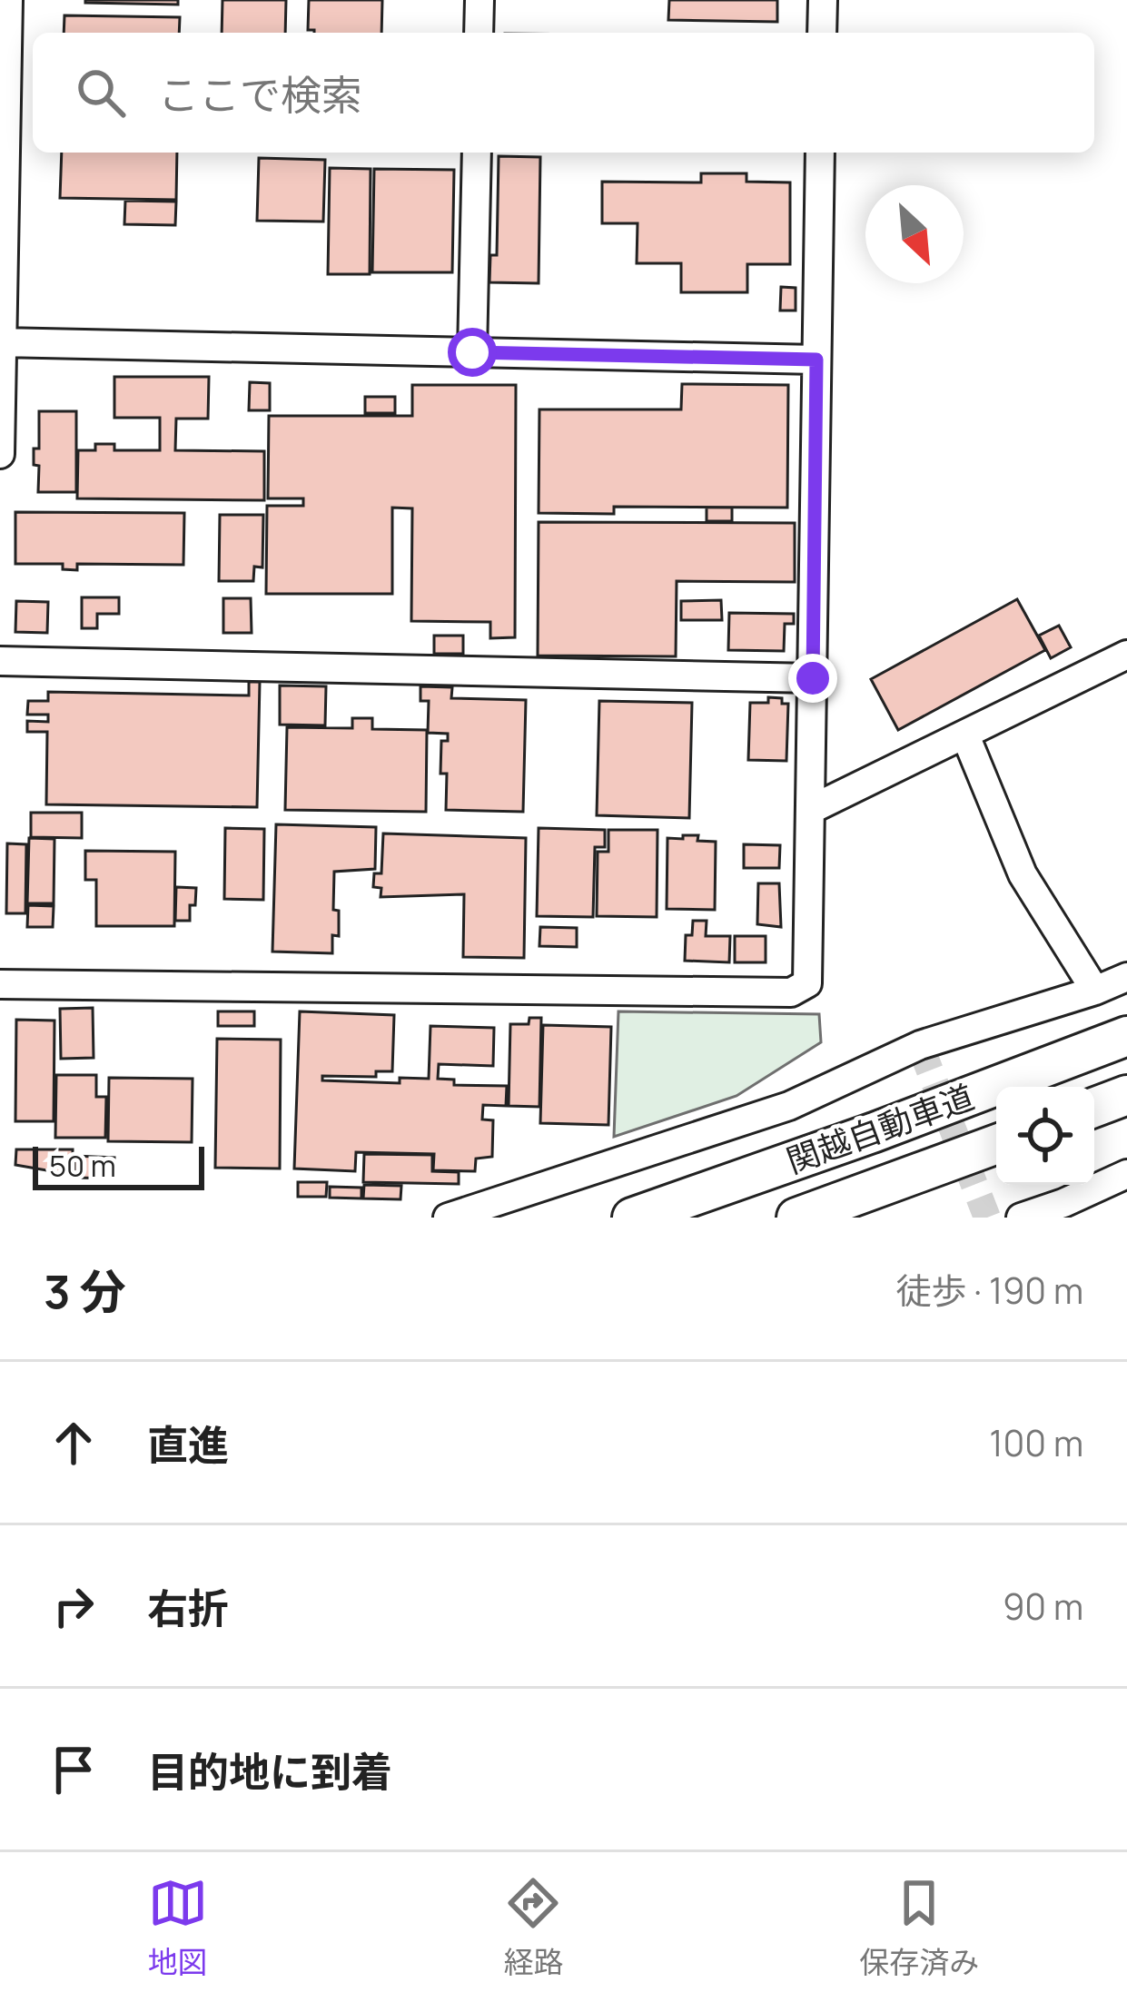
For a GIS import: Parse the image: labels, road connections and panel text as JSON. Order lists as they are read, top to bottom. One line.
{"streets":{"highway":["関越自動車道"]},"scale_bar":"50 m","north":"bottom right","page":{"search":"ここで検索","scale":"50 m","heading":["3 分","徒歩 · 190 m"],"list":[["直進","100 m"],["右折","90 m"],"目的地に到着"],"nav":["地図","経路","保存済み"]}}
